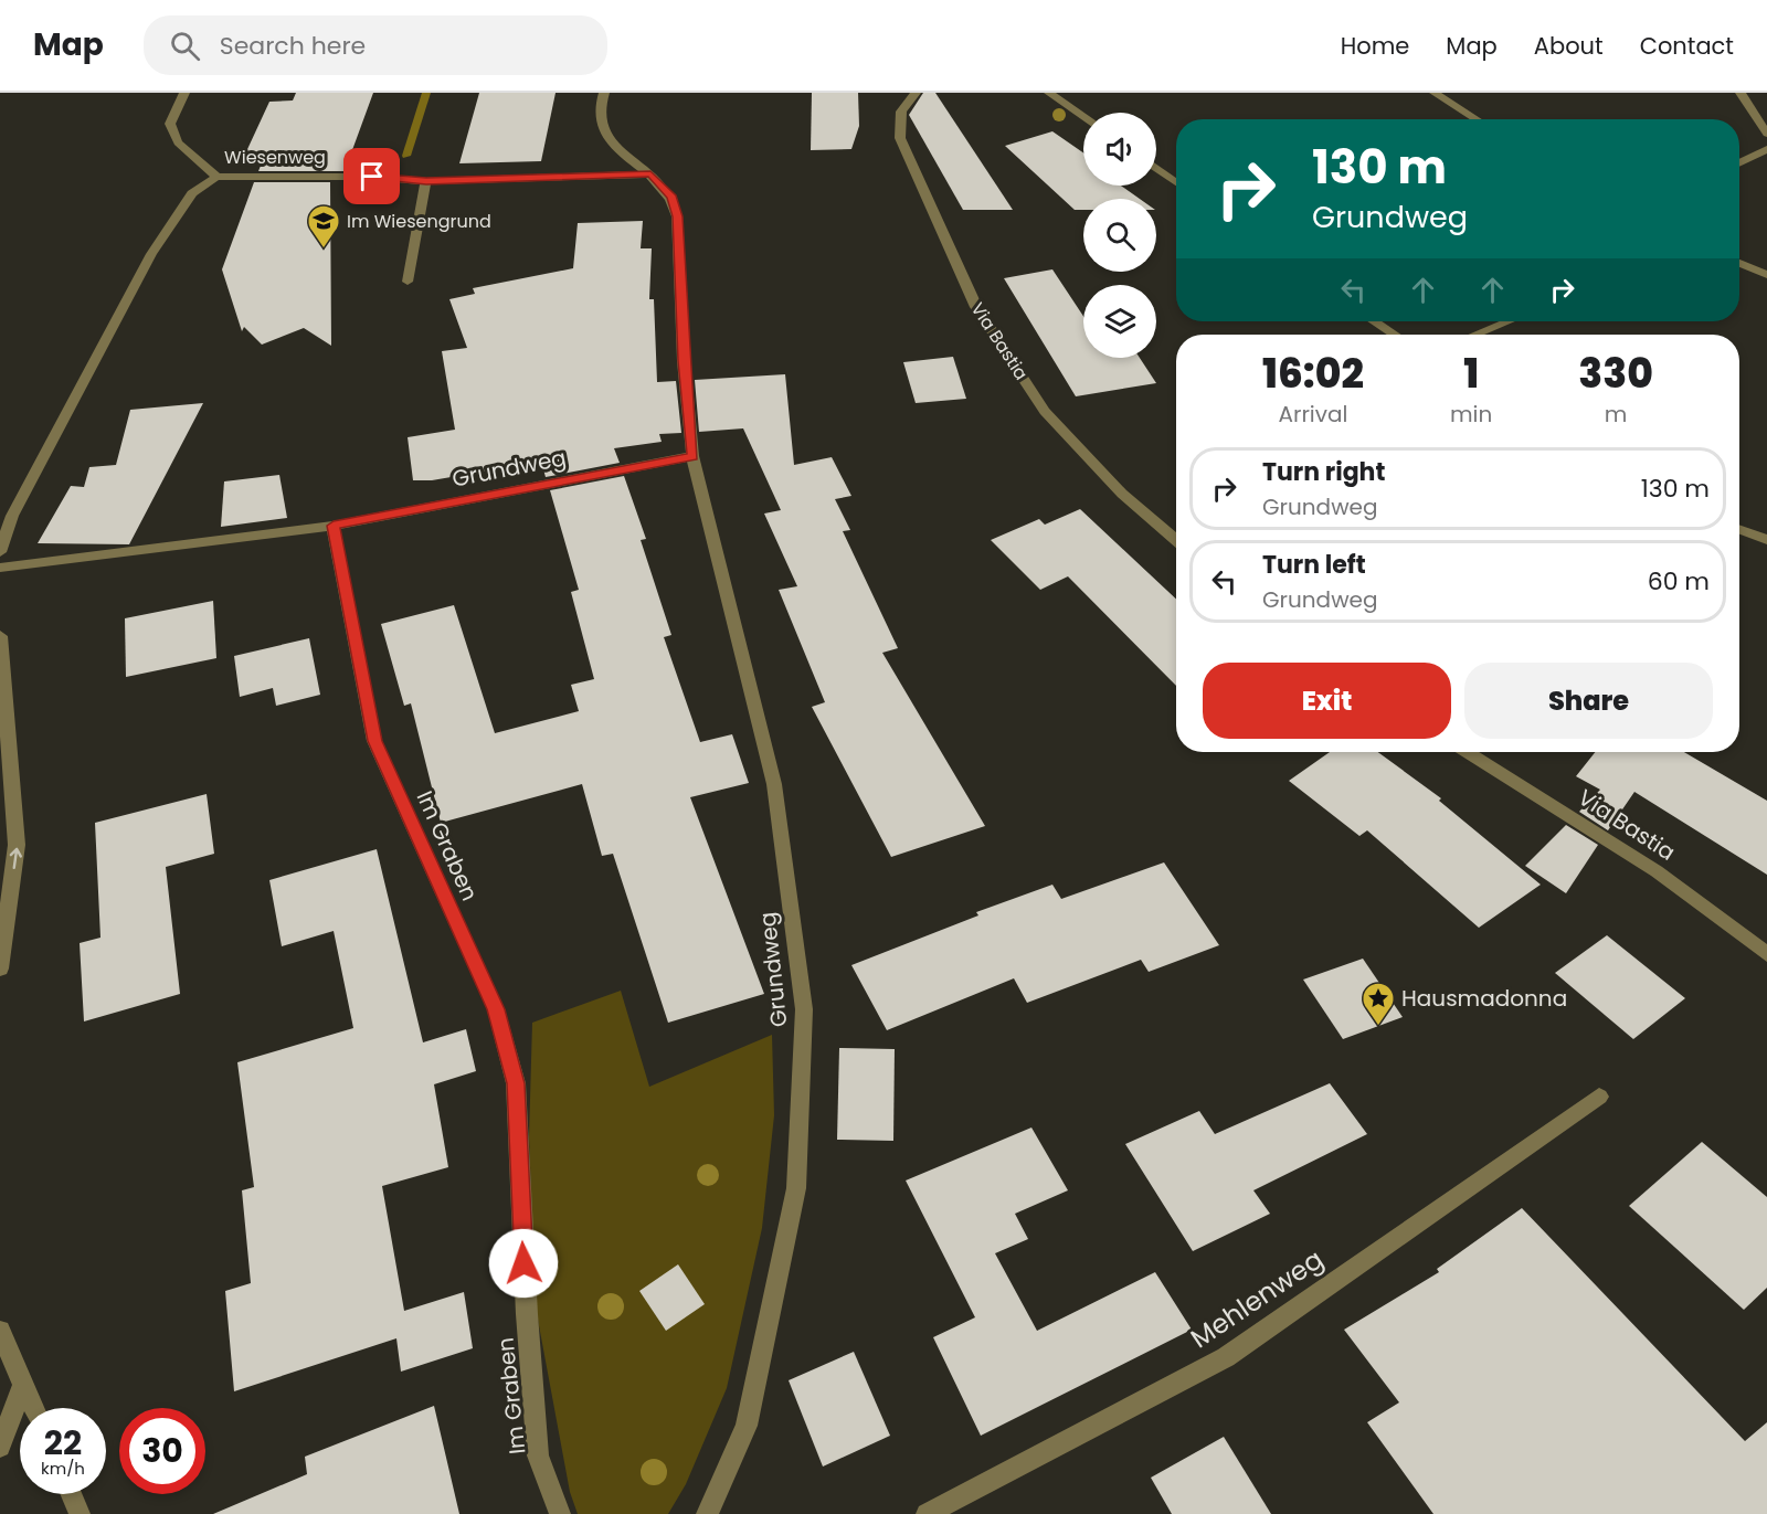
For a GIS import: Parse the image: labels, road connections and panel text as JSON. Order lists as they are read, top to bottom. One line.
{"streets":{"street":["Wiesenweg","Via Bastia","Grundweg","Im Graben","Mehlenweg"]},"crossings":[["Wiesenweg","Grundweg"],["Grundweg","Im Graben"]],"places":{"school or university":["Im Wiesengrund"],"place":["Hausmadonna"]},"page":{"header":"Map","search":"Search here","nav":["Home","Map","About","Contact"],"turn":["130 m","Grundweg"],"eta":["16:02","Arrival","1","min","330","m"],"list":[{"name":"Turn right","note":"Grundweg","value":"130 m"},{"name":"Turn left","note":"Grundweg","value":"60 m"}],"buttons":["Exit","Share"],"speed":"22 km/h","limit":"30"}}
